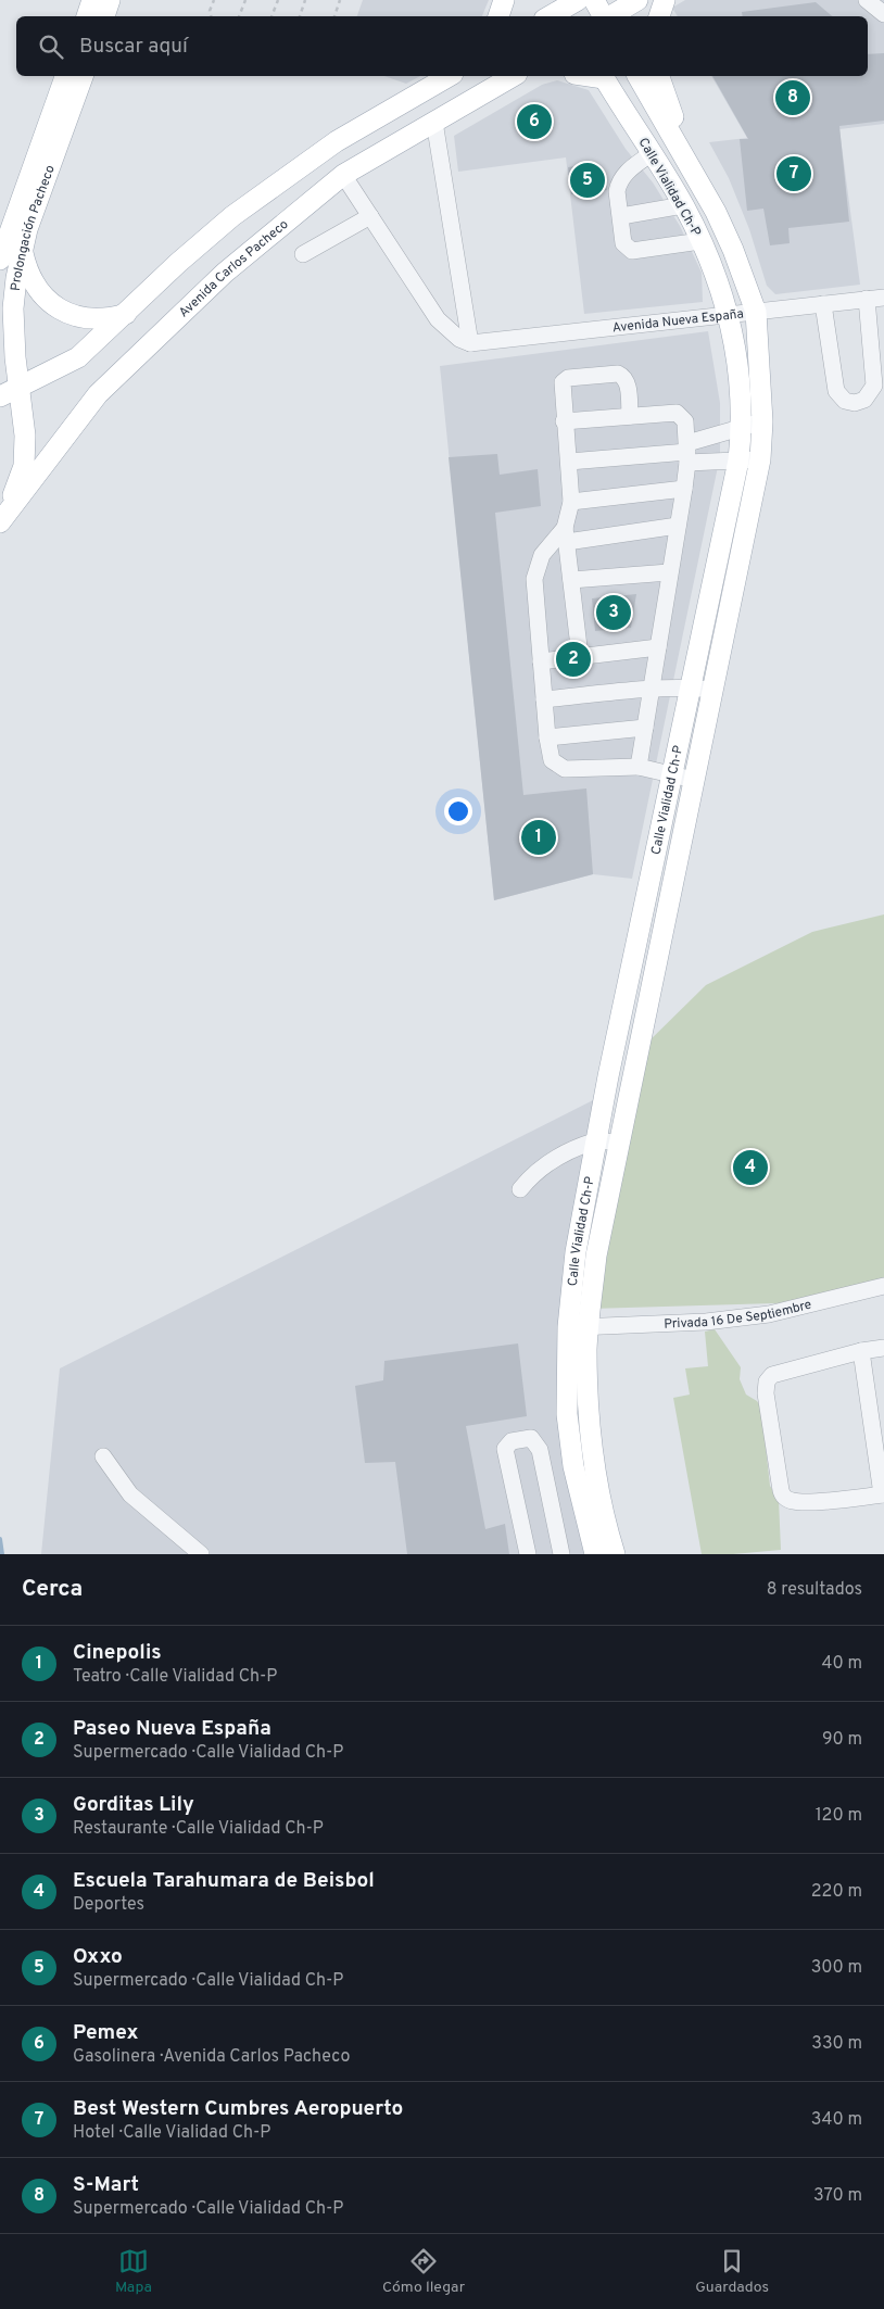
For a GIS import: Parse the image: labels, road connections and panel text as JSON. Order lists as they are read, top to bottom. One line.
{"streets":{"main road":["Calle Vialidad Ch-P","Prolongación Pacheco","Avenida Carlos Pacheco"],"street":["Avenida Nueva España","Privada 16 De Septiembre"]},"crossings":[["Calle Vialidad Ch-P","Avenida Nueva España"],["Calle Vialidad Ch-P","Privada 16 De Septiembre"],["Prolongación Pacheco","Avenida Carlos Pacheco"]],"page":{"search":"Buscar aquí","pins":["8","6","7","5","3","2","1","4"],"heading":["Cerca","8 resultados"],"list":[{"mark":"1","name":"Cinepolis","note":"Teatro · Calle Vialidad Ch-P","value":"40 m"},{"mark":"2","name":"Paseo Nueva España","note":"Supermercado · Calle Vialidad Ch-P","value":"90 m"},{"mark":"3","name":"Gorditas Lily","note":"Restaurante · Calle Vialidad Ch-P","value":"120 m"},{"mark":"4","name":"Escuela Tarahumara de Beisbol","note":"Deportes","value":"220 m"},{"mark":"5","name":"Oxxo","note":"Supermercado · Calle Vialidad Ch-P","value":"300 m"},{"mark":"6","name":"Pemex","note":"Gasolinera · Avenida Carlos Pacheco","value":"330 m"},{"mark":"7","name":"Best Western Cumbres Aeropuerto","note":"Hotel · Calle Vialidad Ch-P","value":"340 m"},{"mark":"8","name":"S-Mart","note":"Supermercado · Calle Vialidad Ch-P","value":"370 m"}],"nav":["Mapa","Cómo llegar","Guardados"]}}
